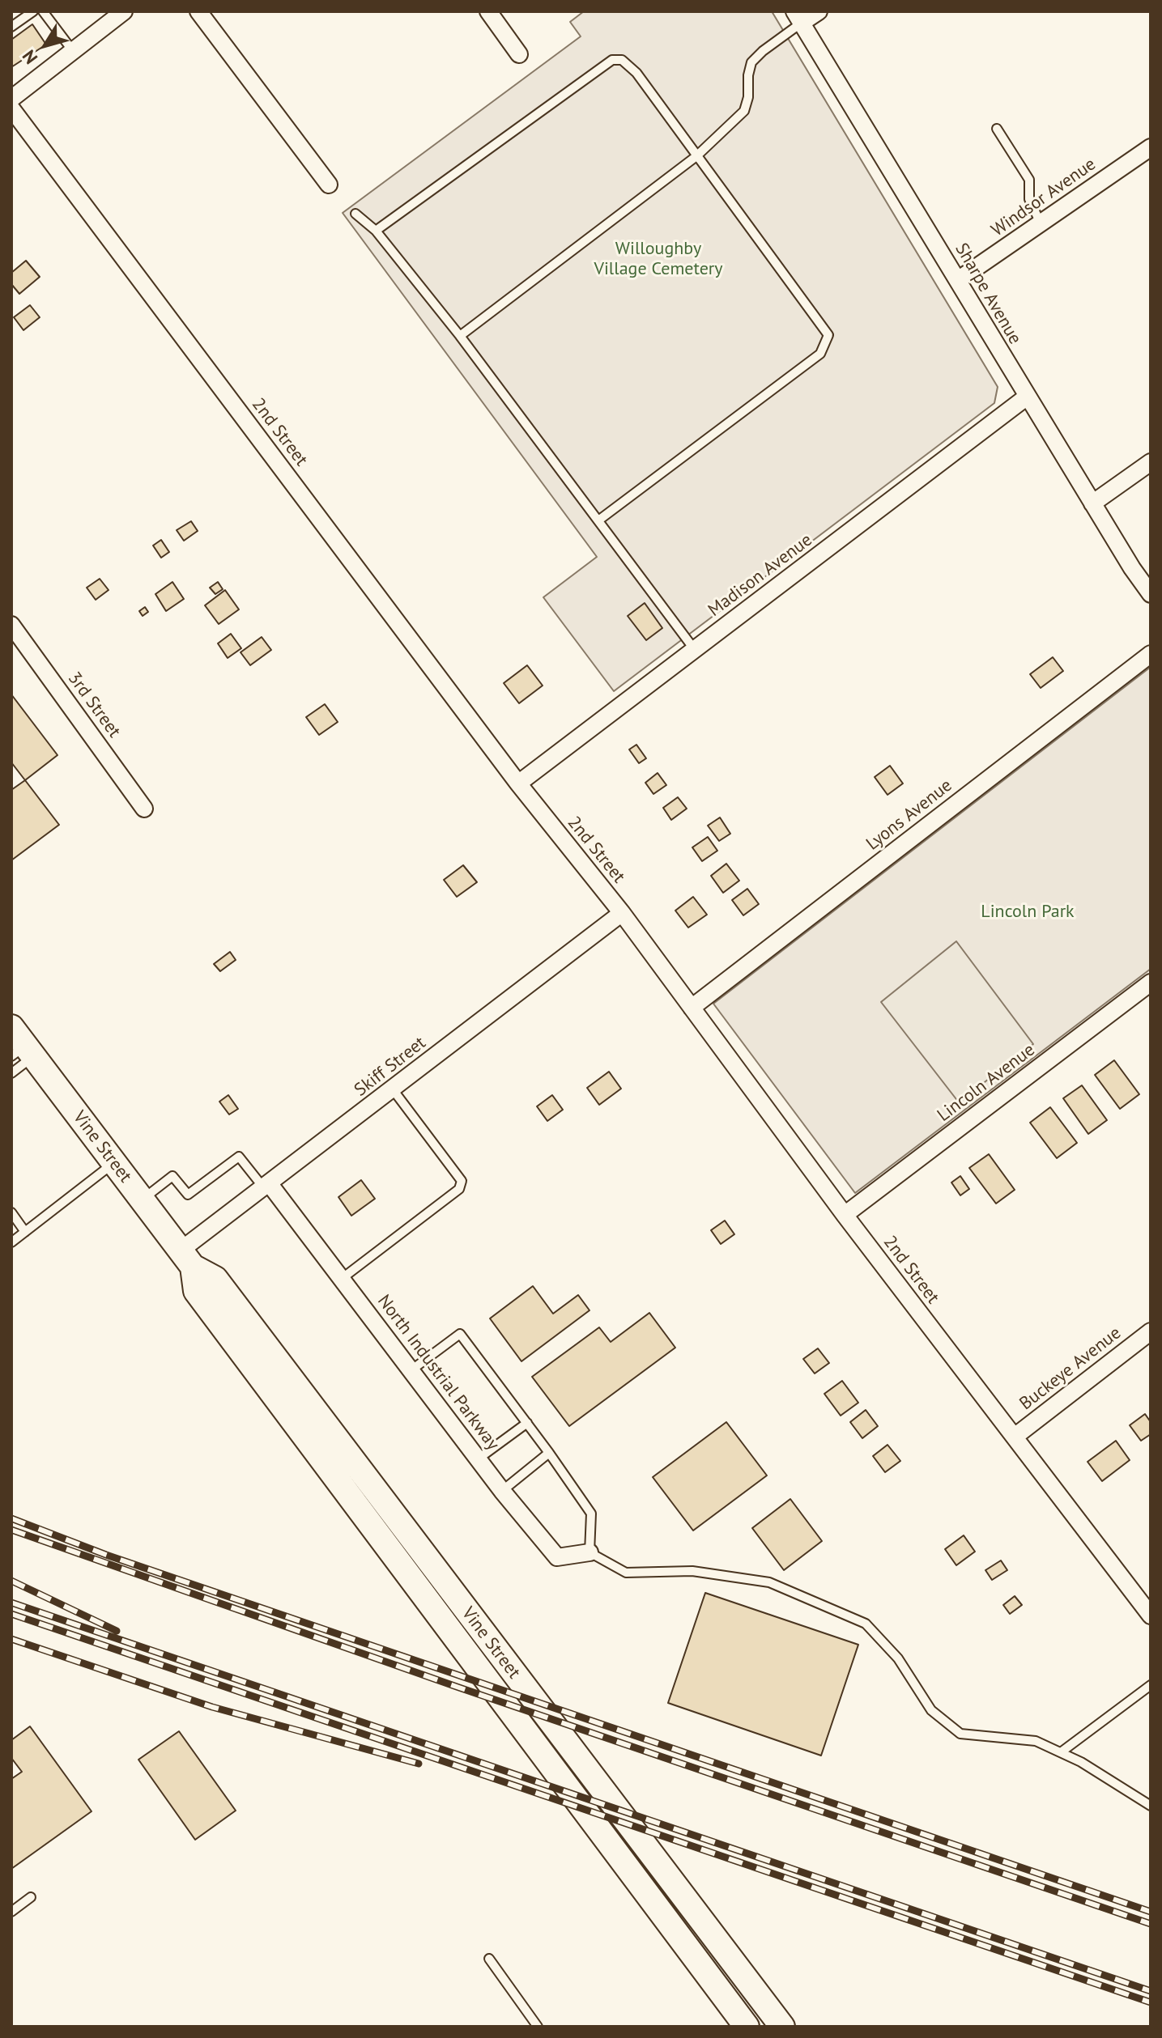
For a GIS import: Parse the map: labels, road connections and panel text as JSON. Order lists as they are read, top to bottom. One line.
{"streets":{"main road":["Vine Street"],"street":["Windsor Avenue","Sharpe Avenue","2nd Street","Madison Avenue","3rd Street","Lyons Avenue","Skiff Street","Lincoln Avenue","Buckeye Avenue","North Industrial Parkway"]},"crossings":[["Windsor Avenue","Sharpe Avenue"],["Sharpe Avenue","Madison Avenue"],["2nd Street","Madison Avenue"],["2nd Street","Lyons Avenue"],["2nd Street","Skiff Street"],["2nd Street","Lincoln Avenue"],["2nd Street","Buckeye Avenue"],["Skiff Street","Vine Street"],["Skiff Street","North Industrial Parkway"]],"parks":["Willoughby Village Cemetery","Lincoln Park"],"north":"bottom left"}
